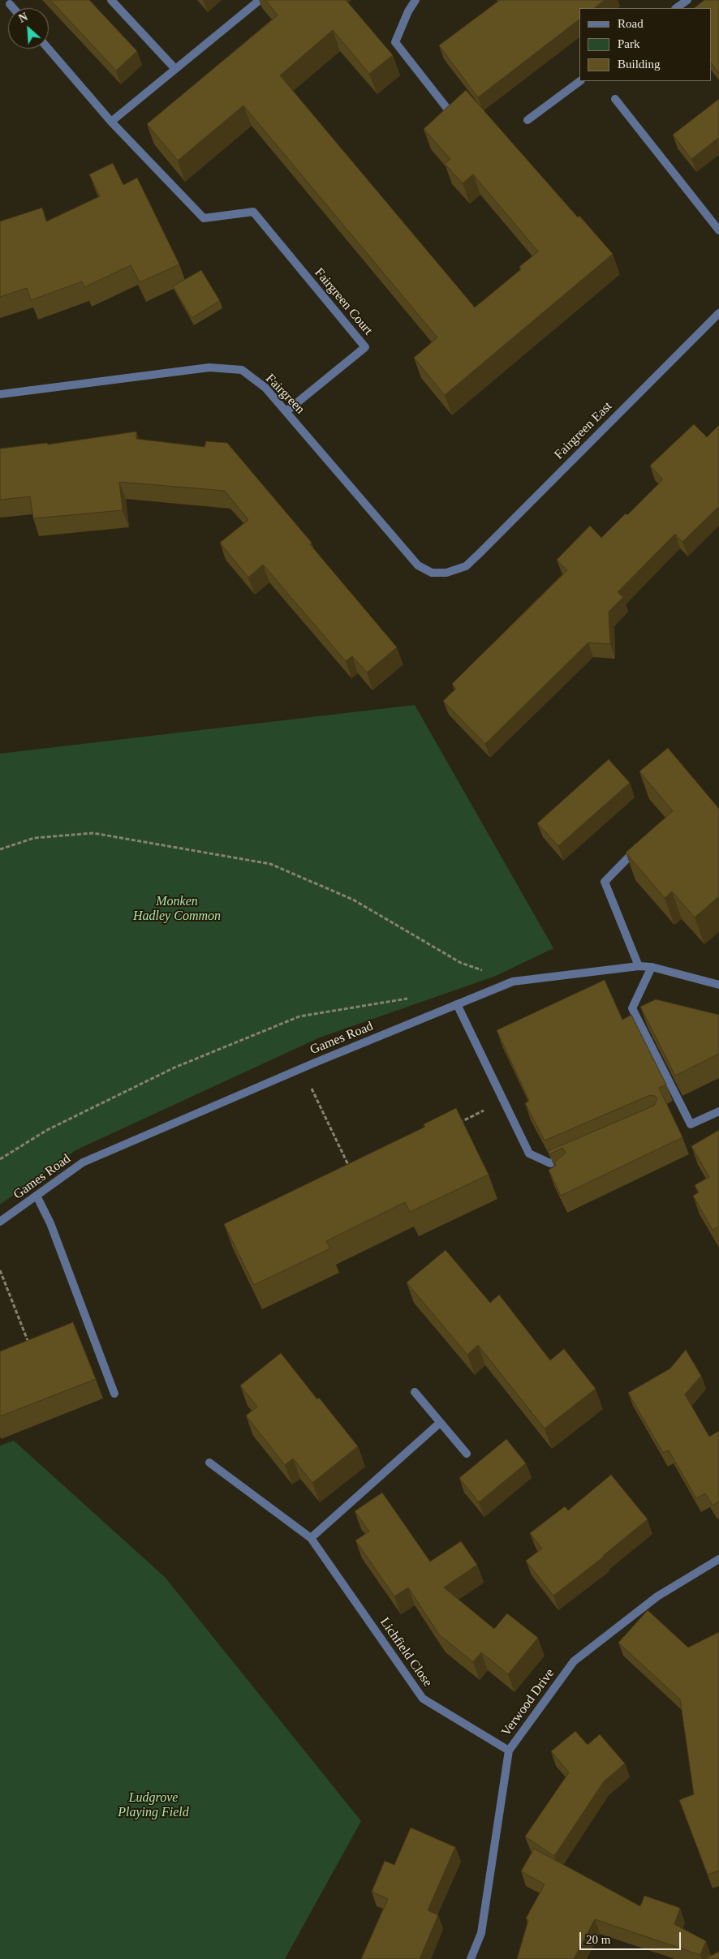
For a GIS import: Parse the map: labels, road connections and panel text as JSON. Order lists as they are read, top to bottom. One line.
{"streets":{"street":["Fairgreen Court","Fairgreen","Fairgreen East","Games Road","Lichfield Close","Verwood Drive"]},"crossings":[["Fairgreen Court","Fairgreen"],["Fairgreen","Fairgreen East"],["Lichfield Close","Verwood Drive"]],"parks":["Monken Hadley Common","Ludgrove Playing Field"],"legend":["Road","Park","Building"],"scale_bar":"20 m","north":"top left"}
